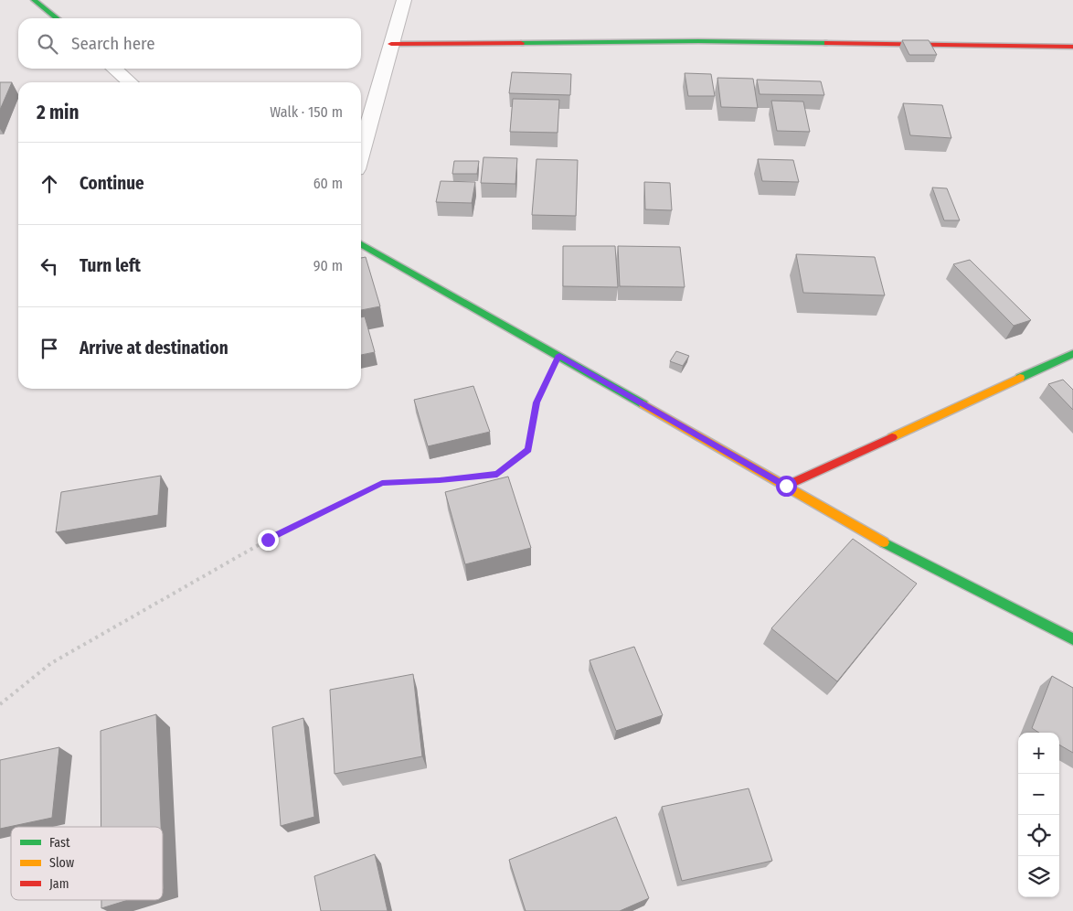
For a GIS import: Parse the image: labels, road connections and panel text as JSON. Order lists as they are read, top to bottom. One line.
{"legend":["Fast","Slow","Jam"],"page":{"search":"Search here","heading":["2 min","Walk · 150 m"],"list":[["Continue","60 m"],["Turn left","90 m"],"Arrive at destination"],"map_buttons":["+","−"]}}
